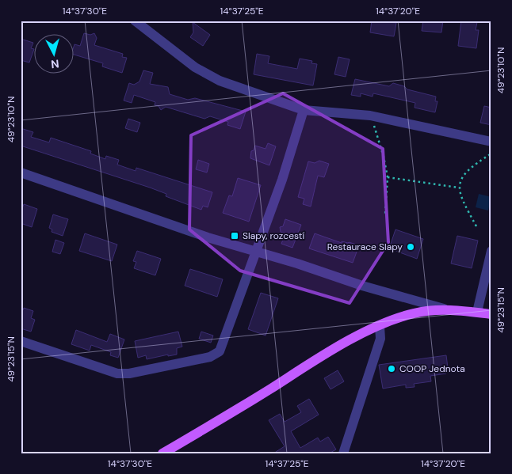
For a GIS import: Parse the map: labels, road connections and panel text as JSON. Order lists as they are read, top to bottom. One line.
{"places":{"transit":["Slapy, rozcestí"],"other":["Restaurace Slapy","COOP Jednota"]},"north":"bottom","coordinates":["14°37'30\"E","14°37'25\"E","14°37'20\"E","49°23'10\"N","49°23'15\"N"]}
